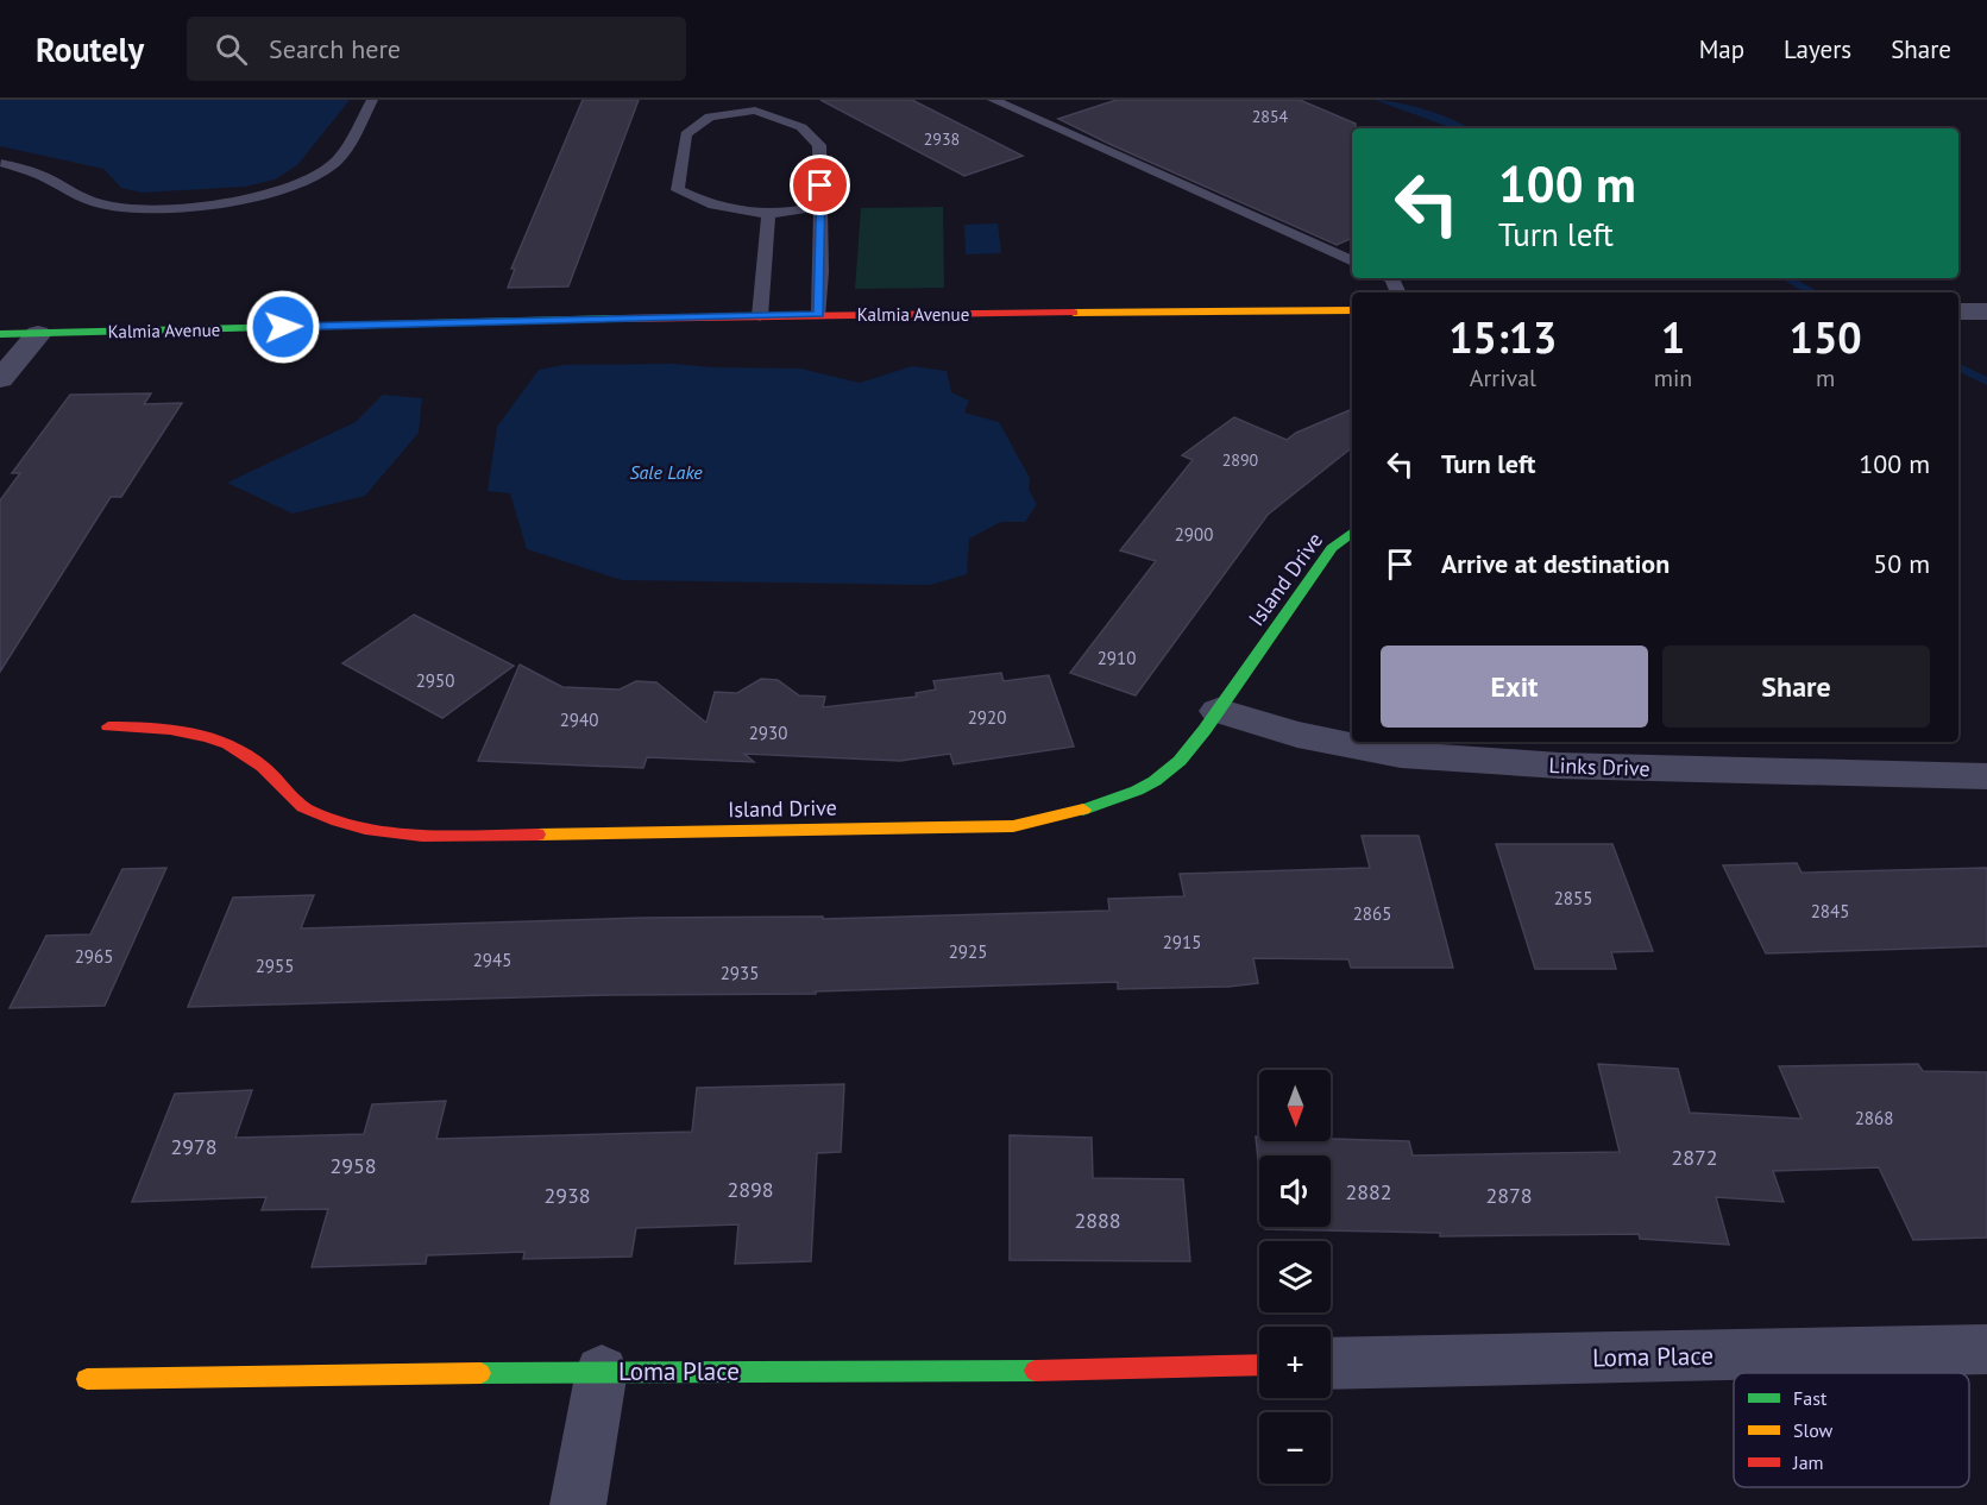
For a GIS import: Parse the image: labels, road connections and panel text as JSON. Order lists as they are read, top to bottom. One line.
{"streets":{"street":["Kalmia Avenue","Island Drive","Links Drive","Loma Place"]},"crossings":[["Island Drive","Links Drive"]],"water":["Sale Lake"],"house_numbers":["2854","2938","2890","2900","2910","2950","2920","2940","2930","2855","2845","2865","2915","2925","2965","2945","2955","2935","2868","2978","2872","2958","2898","2882","2938","2878","2888"],"legend":["Fast","Slow","Jam"],"north":"bottom","page":{"header":"Routely","search":"Search here","nav":["Map","Layers","Share"],"turn":["100 m","Turn left"],"eta":["15:13","Arrival","1","min","150","m"],"list":[{"name":"Turn left","value":"100 m"},{"name":"Arrive at destination","value":"50 m"}],"buttons":["Exit","Share"],"map_buttons":["+","−"]}}
